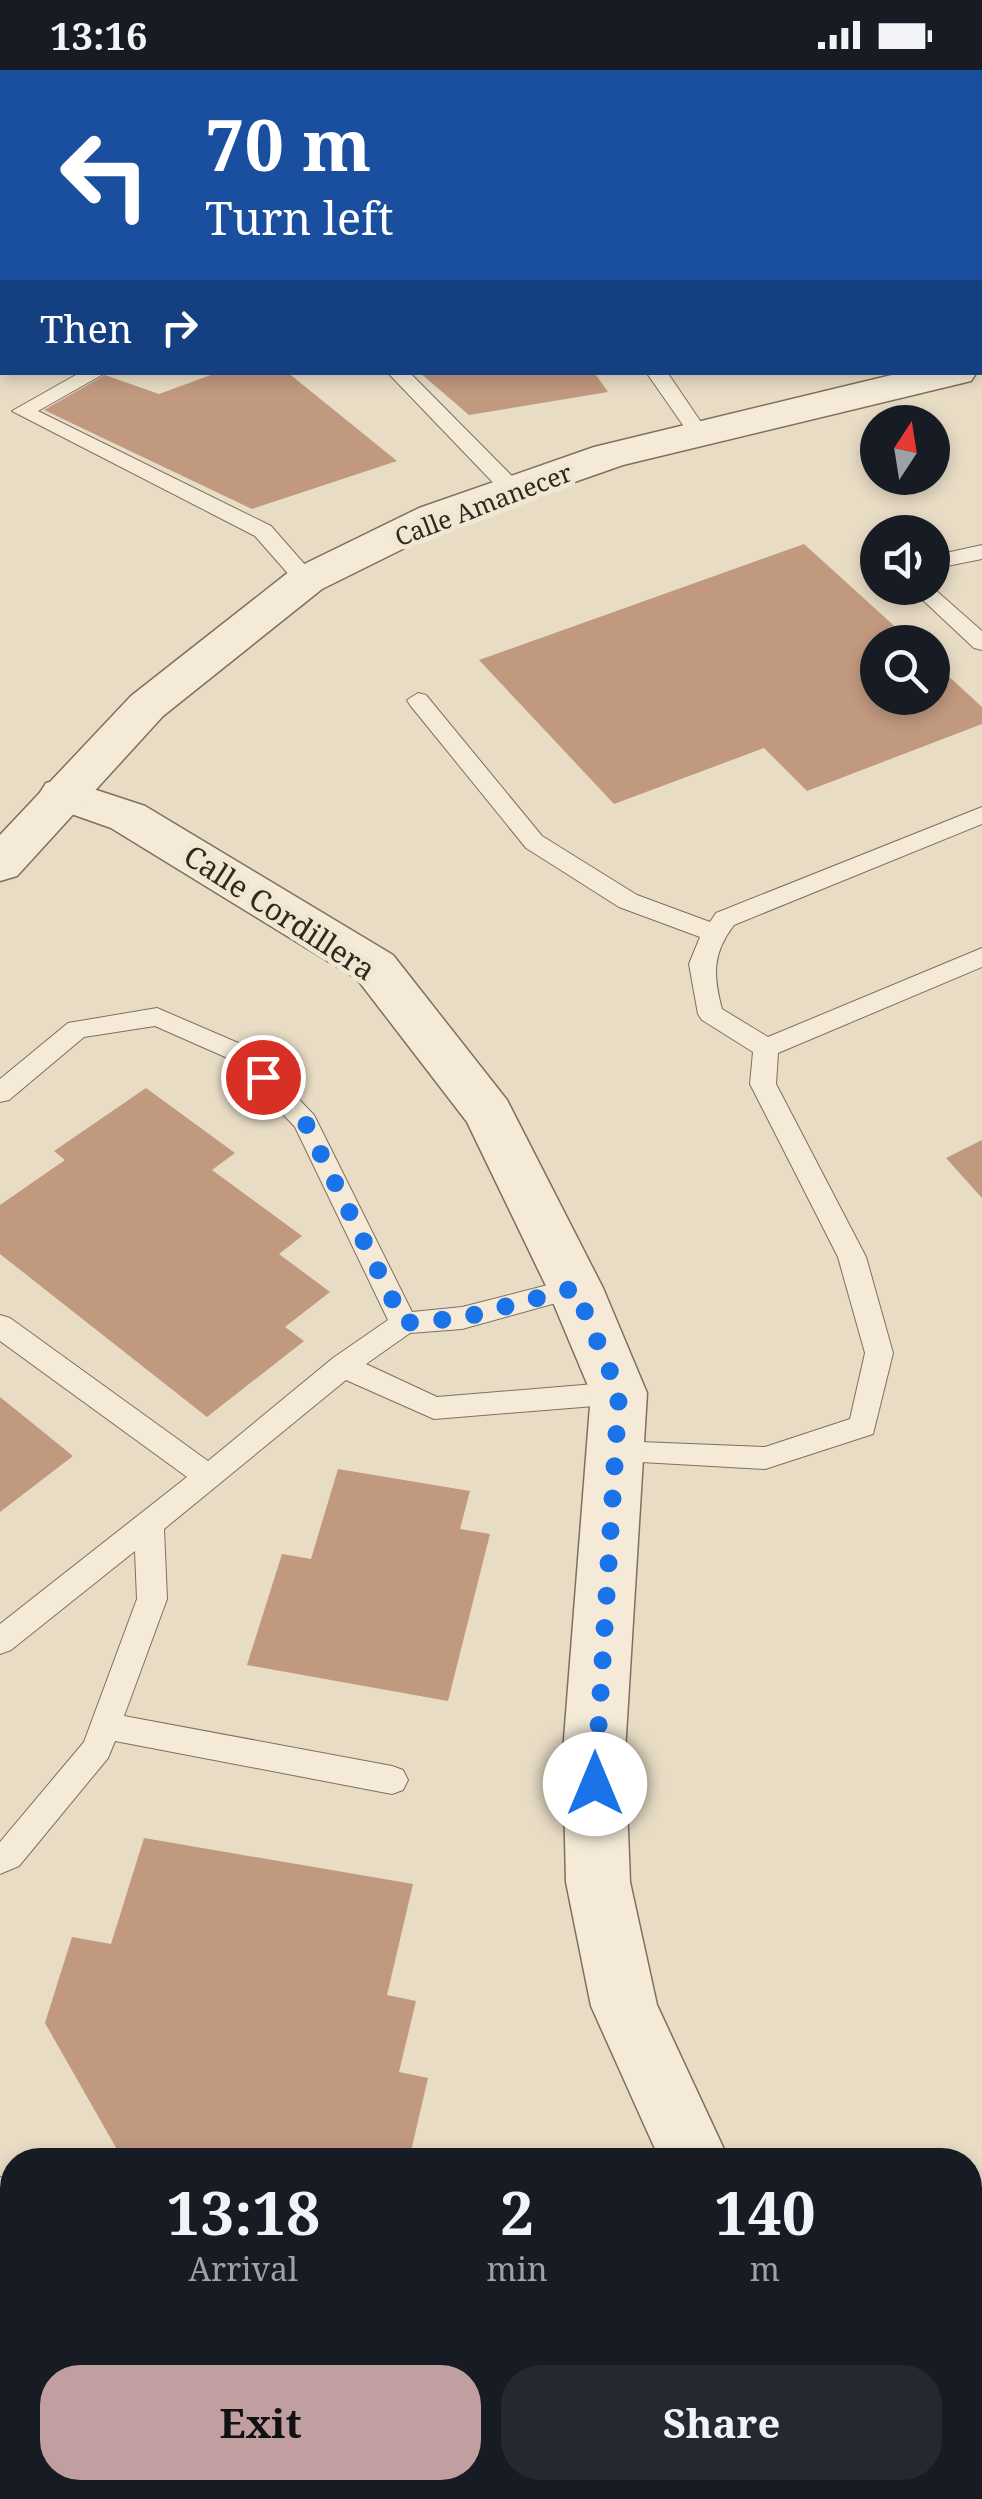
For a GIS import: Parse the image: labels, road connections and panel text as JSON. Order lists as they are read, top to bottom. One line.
{"streets":{"street":["Calle Amanecer","Calle Cordillera"]},"crossings":[["Calle Amanecer","Calle Cordillera"]],"north":"top","page":{"status":"13:16","turn":["70 m","Turn left"],"then":"Then","eta":["13:18","Arrival","2","min","140","m"],"buttons":["Exit","Share"]}}
